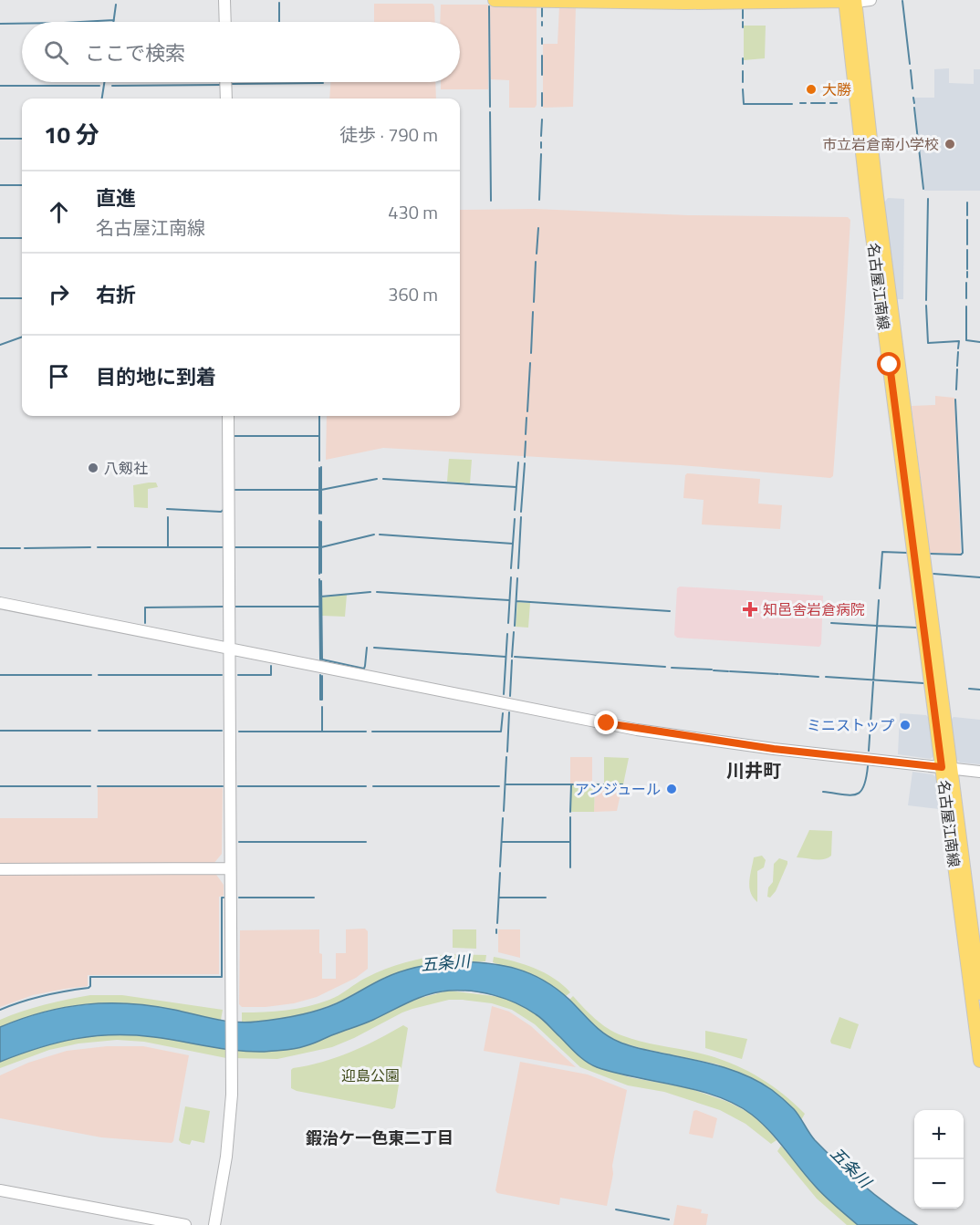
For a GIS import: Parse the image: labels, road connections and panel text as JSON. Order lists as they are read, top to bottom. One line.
{"streets":{"main road":["名古屋江南線"]},"districts":["川井町","鍜治ケ一色東二丁目"],"water":["五条川"],"parks":["迎島公園"],"places":{"other":["大勝","市立岩倉南小学校","八剱社","ミニストップ","アンジュール"],"health":["知邑舎岩倉病院"]},"page":{"search":"ここで検索","heading":["10 分","徒歩 · 790 m"],"list":[["直進","名古屋江南線","430 m"],["右折","360 m"],"目的地に到着"],"map_buttons":["+","−"]}}
